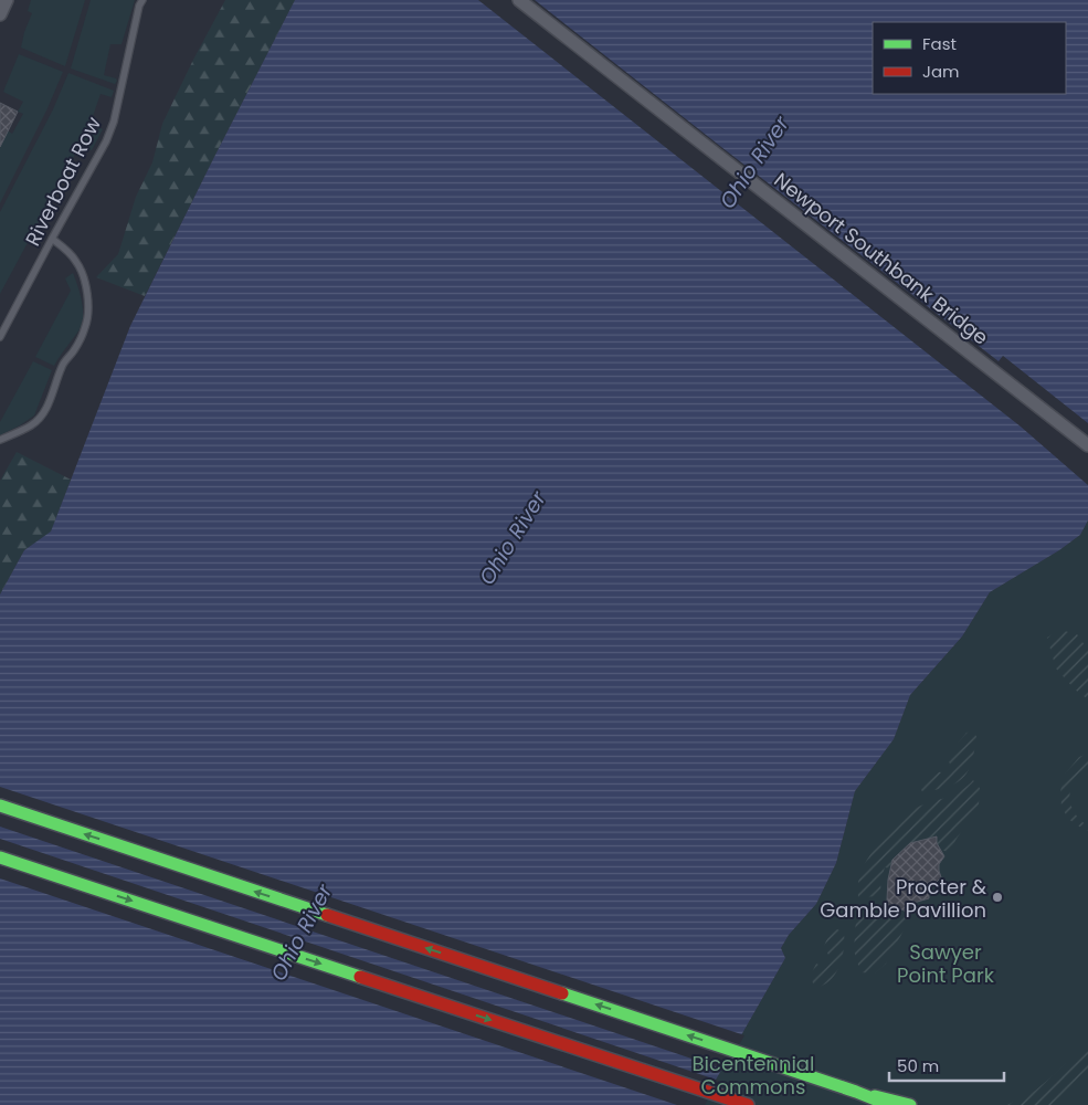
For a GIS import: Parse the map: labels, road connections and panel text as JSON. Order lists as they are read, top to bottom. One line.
{"streets":{"street":["Newport Southbank Bridge"],"lane":["Riverboat Row"]},"water":["Ohio River"],"parks":["Sawyer Point Park","Bicentennial Commons"],"places":["Procter & Gamble Pavillion"],"legend":["Fast","Jam"],"scale_bar":"50 m"}
